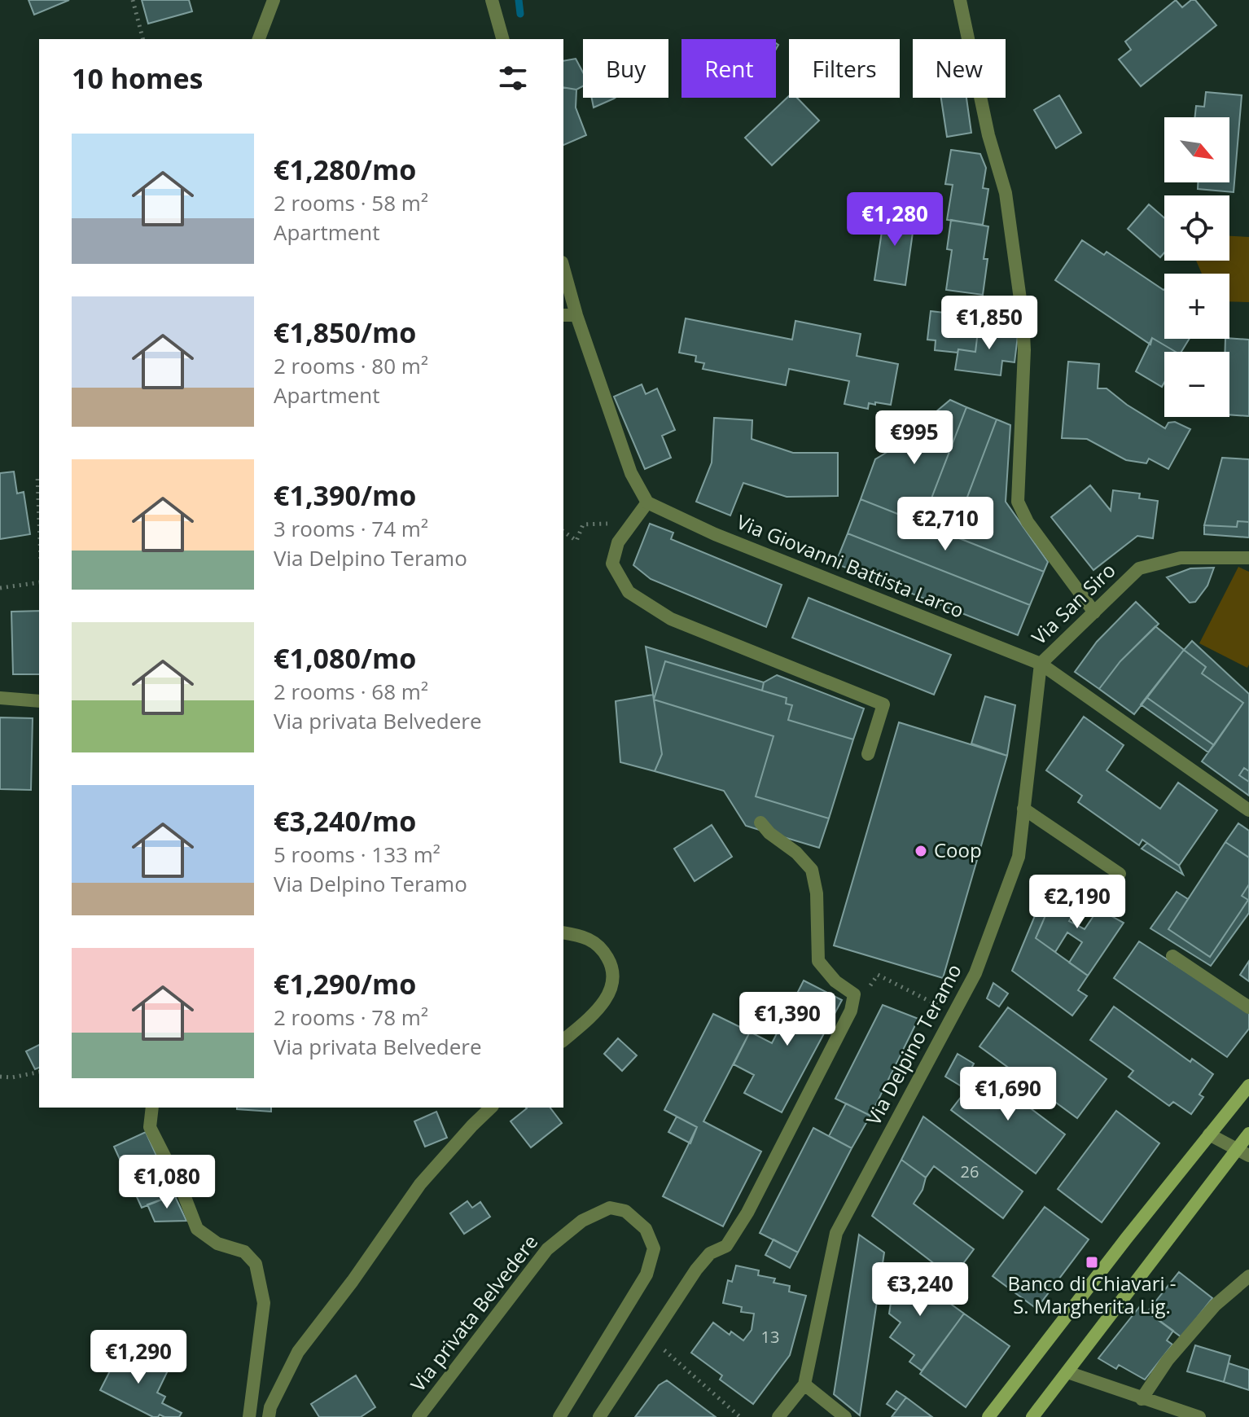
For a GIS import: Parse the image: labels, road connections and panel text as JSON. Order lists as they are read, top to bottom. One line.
{"streets":{"street":["Via Giovanni Battista Larco","Via San Siro","Via Delpino Teramo","Via privata Belvedere"]},"crossings":[["Via Giovanni Battista Larco","Via San Siro"],["Via Giovanni Battista Larco","Via Delpino Teramo"],["Via San Siro","Via Delpino Teramo"]],"places":{"other":["Coop"],"transit":["Banco di Chiavari - S. Margherita Lig."]},"house_numbers":["26","13"],"north":"bottom right","page":{"chip":["Buy","Rent","Filters","New"],"heading":"10 homes","map_buttons":["+","−"],"list":[{"name":"€1,280/mo","note":"2 rooms · 58 m² · Apartment"},{"name":"€1,850/mo","note":"2 rooms · 80 m² · Apartment"},{"name":"€1,390/mo","note":"3 rooms · 74 m² · Via Delpino Teramo"},{"name":"€1,080/mo","note":"2 rooms · 68 m² · Via privata Belvedere"},{"name":"€3,240/mo","note":"5 rooms · 133 m² · Via Delpino Teramo"},{"name":"€1,290/mo","note":"2 rooms · 78 m² · Via privata Belvedere"}],"price":["€1,280","€1,850","€995","€2,710","€2,190","€1,390","€1,690","€1,080","€3,240","€1,290"]}}
